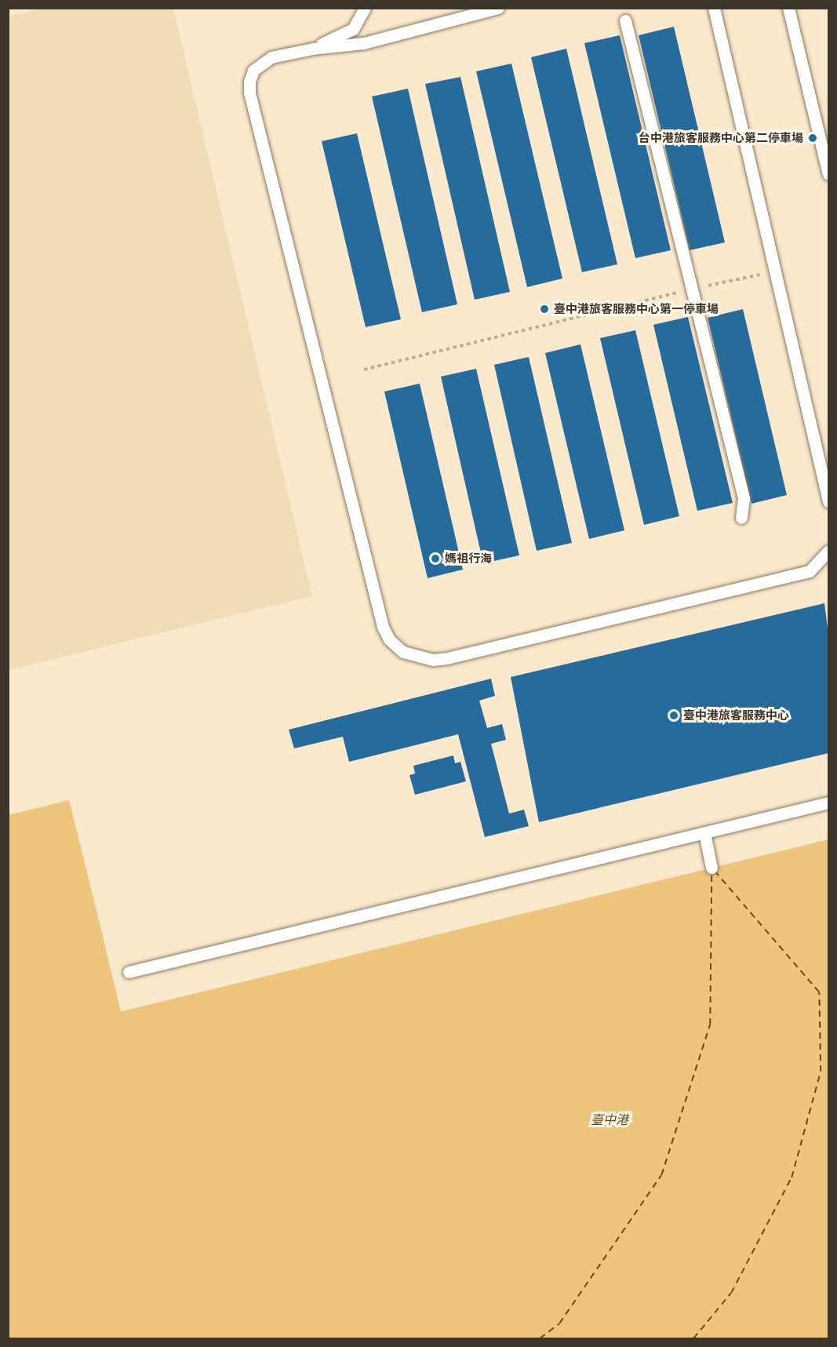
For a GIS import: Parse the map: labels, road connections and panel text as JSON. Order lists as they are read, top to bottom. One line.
{"water":["臺中港"],"places":["台中港旅客服務中心第二停車場","臺中港旅客服務中心第一停車場","媽祖行海","臺中港旅客服務中心"]}
